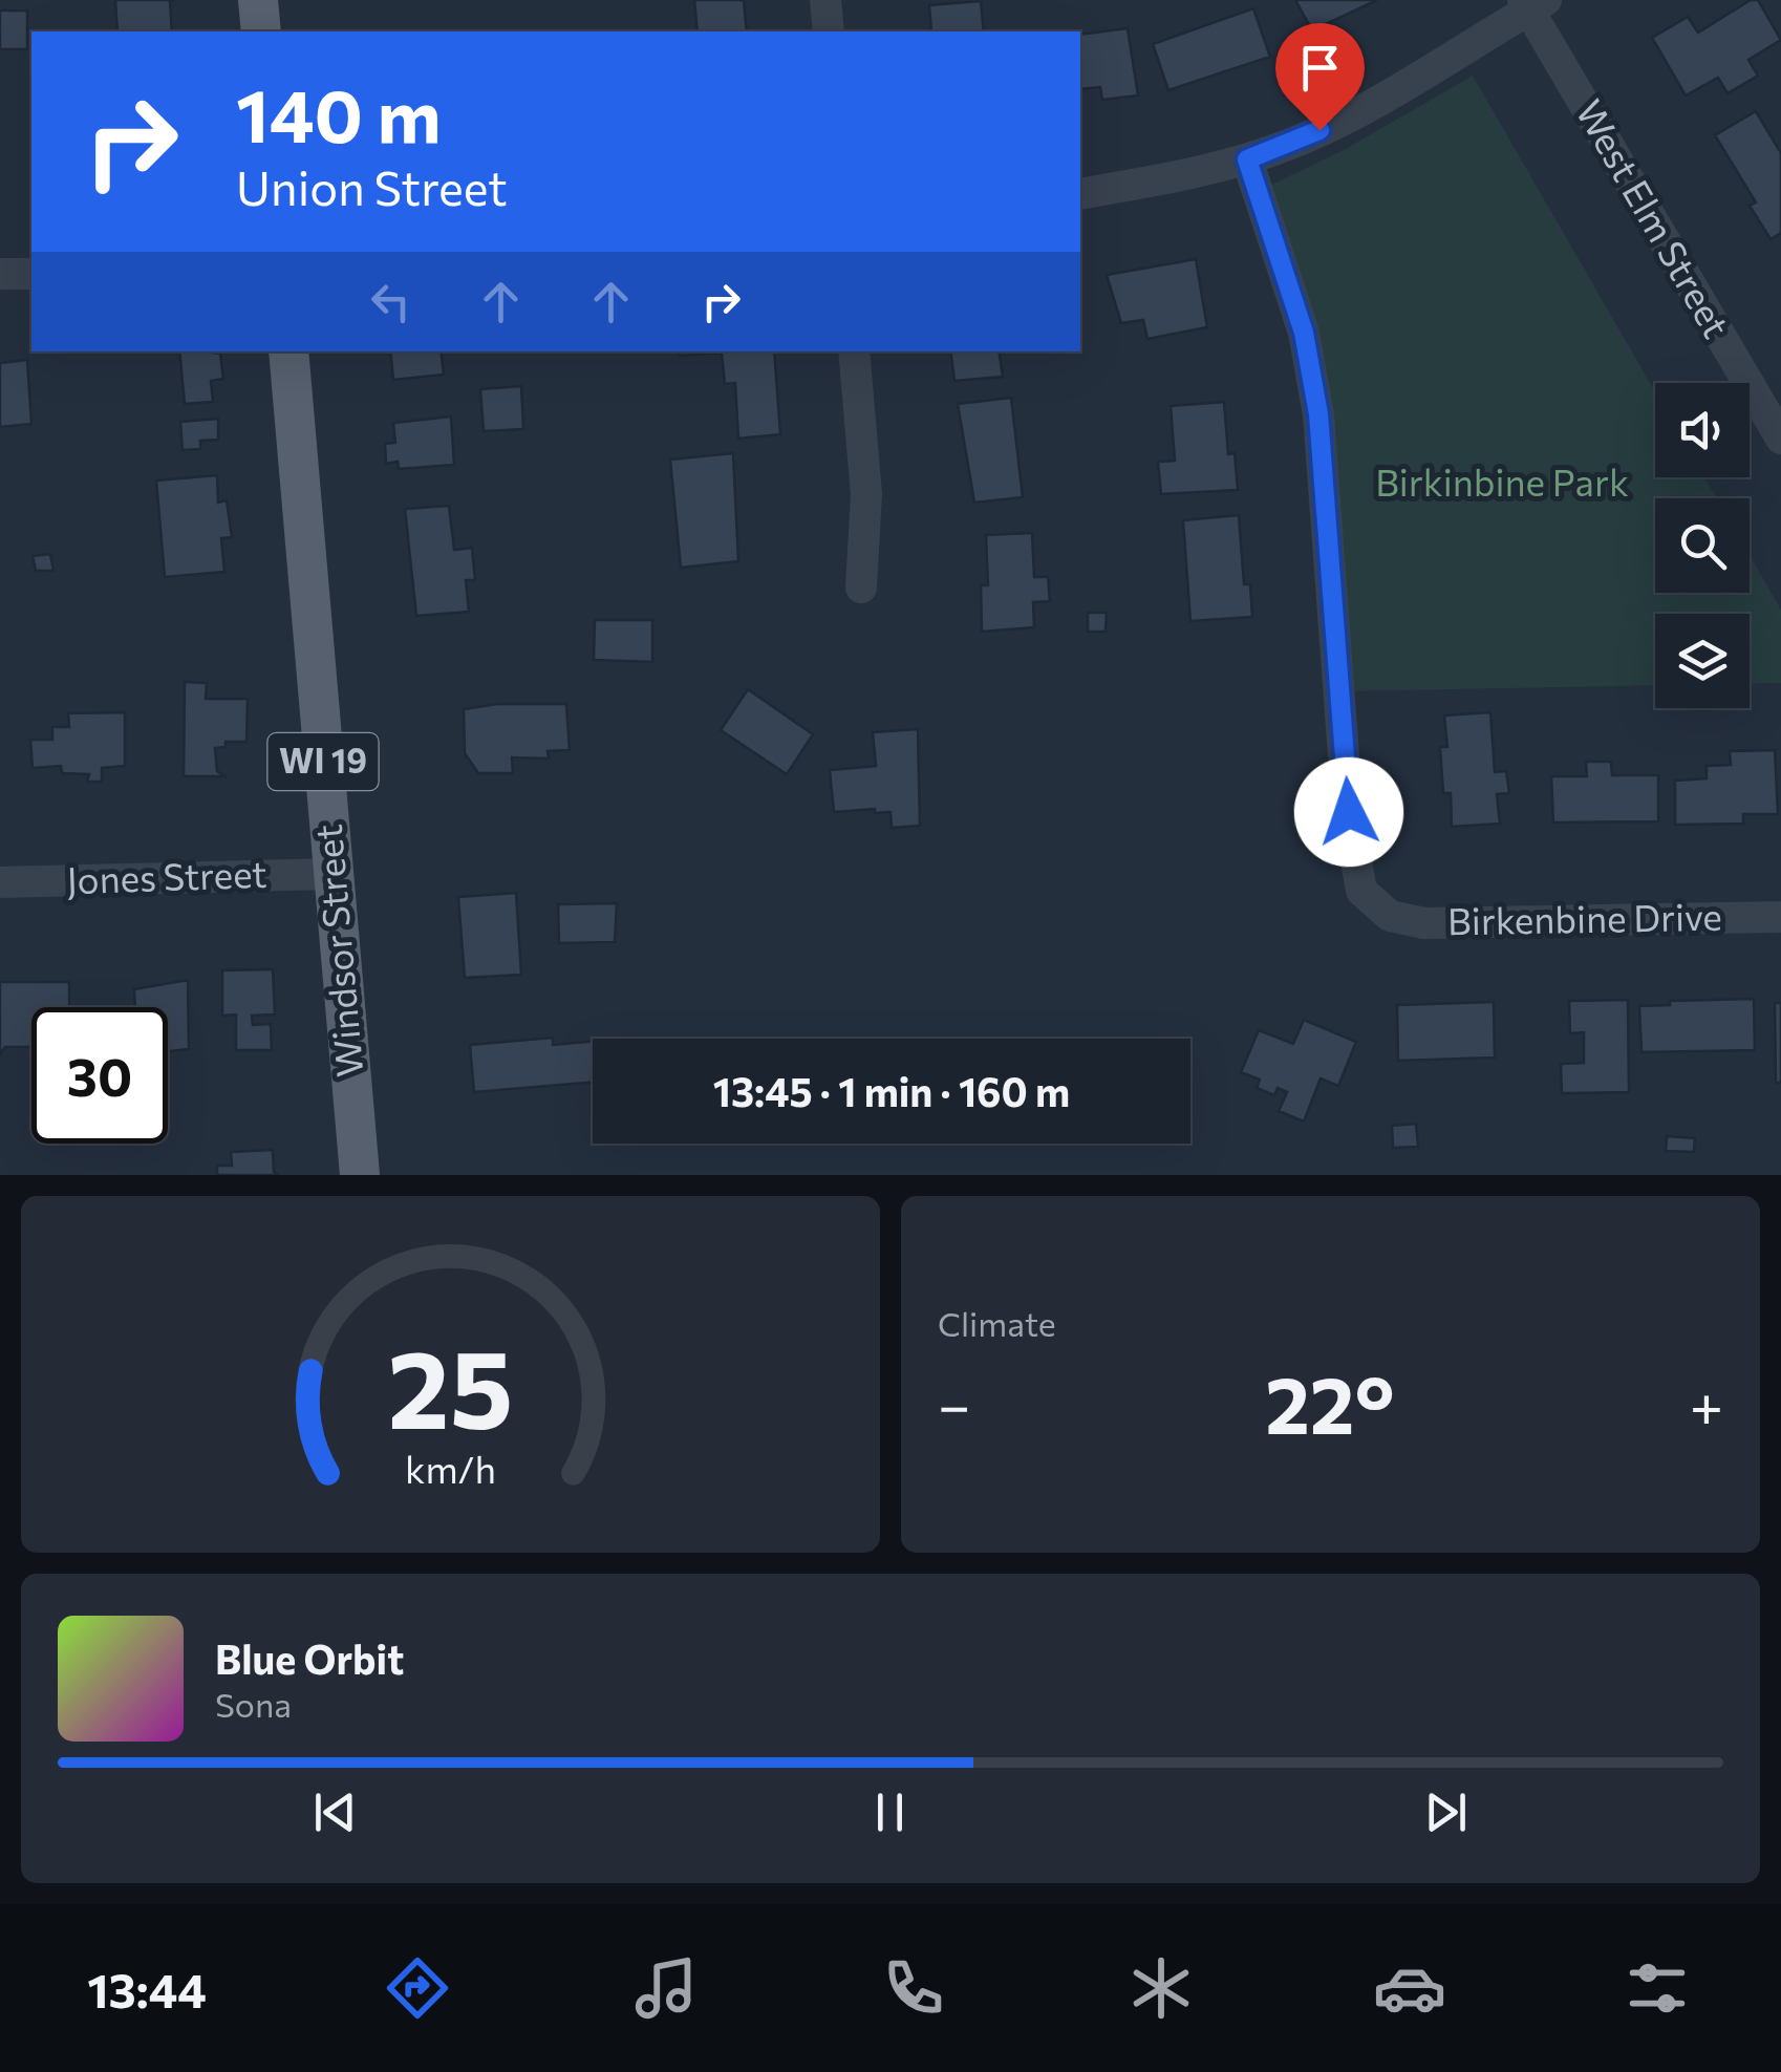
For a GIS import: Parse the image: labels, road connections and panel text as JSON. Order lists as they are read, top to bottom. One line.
{"streets":{"main road":["WI 19","Windsor Street"],"street":["West Elm Street","Jones Street","Birkenbine Drive"]},"crossings":[["Jones Street","Windsor Street"]],"parks":["Birkinbine Park"],"page":{"turn":["140 m","Union Street"],"limit":"30","trip":"13:45 · 1 min · 160 m","tile":"Climate","heat":["−","22°","+"],"song":["Blue Orbit","Sona"],"tabs":"13:44","gauge":["25","km/h"]}}
